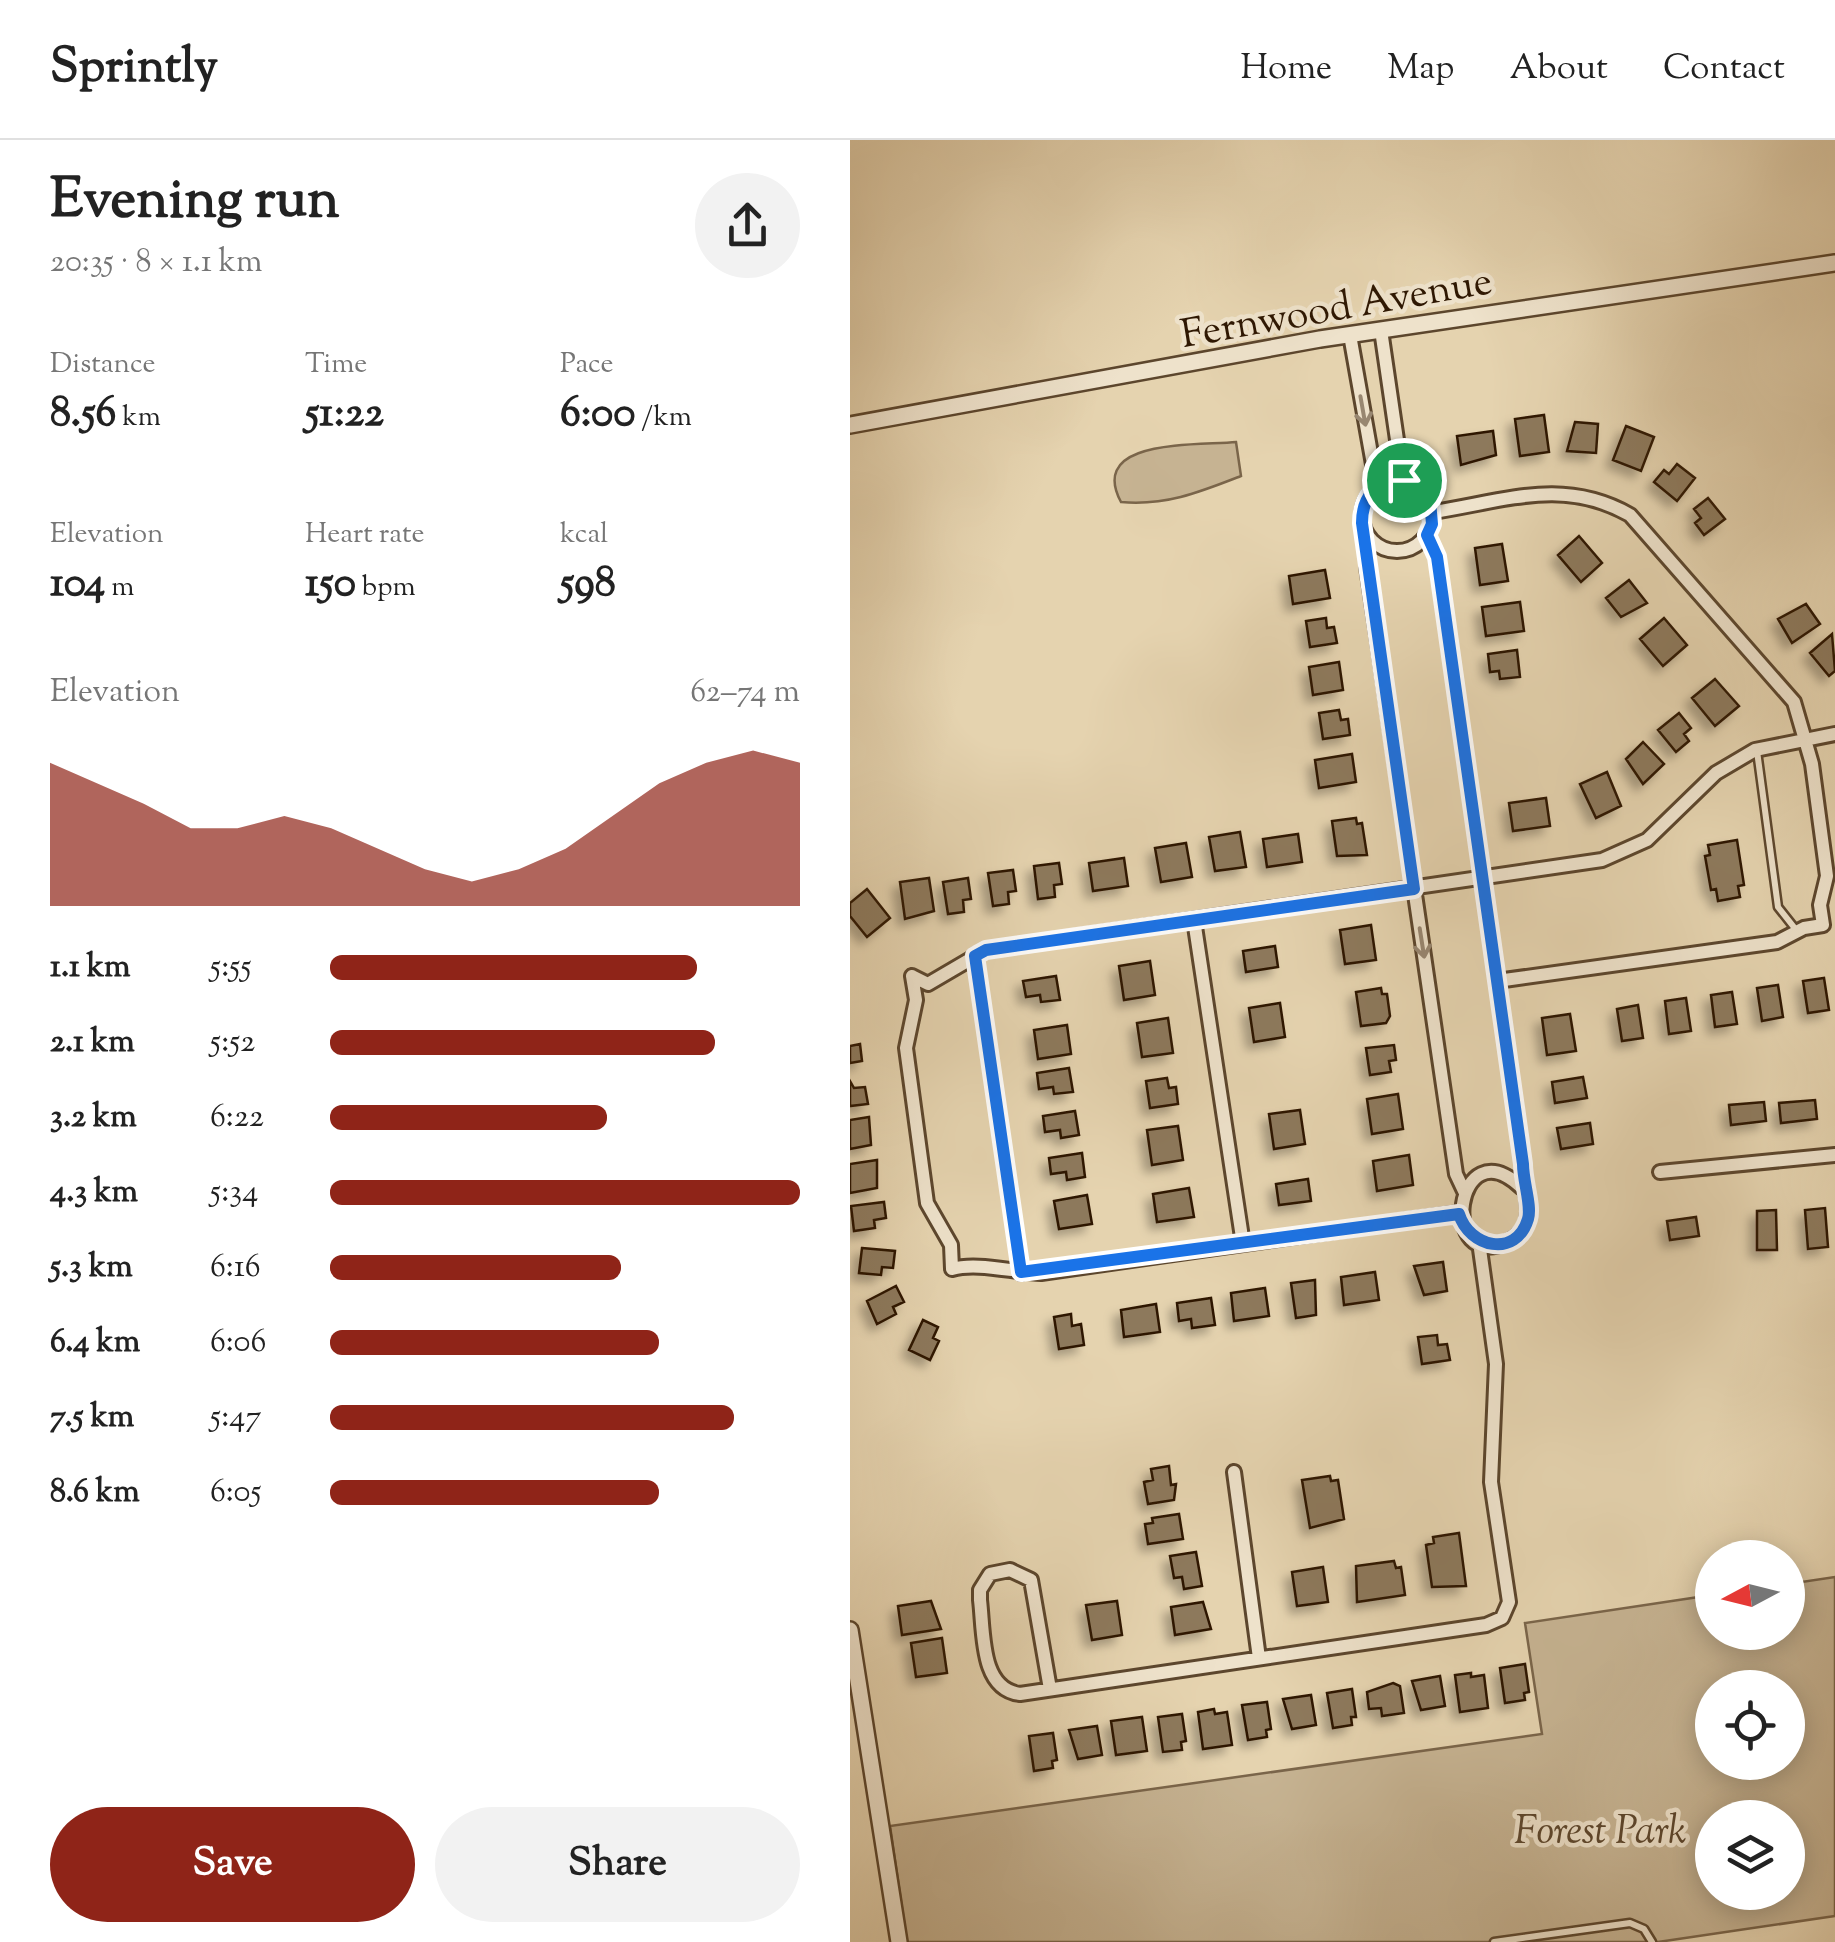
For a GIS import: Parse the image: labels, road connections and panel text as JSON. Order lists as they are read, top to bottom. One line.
{"streets":{"street":["Fernwood Avenue"]},"parks":["Forest Park"],"north":"left","page":{"header":"Sprintly","nav":["Home","Map","About","Contact"],"heading":["Evening run","20:35 · 8 × 1.1 km"],"stats":[["Distance","8.56 km"],["Time","51:22"],["Pace","6:00 /km"],["Elevation","104 m"],["Heart rate","150 bpm"],["kcal","598"]],"chart":["Elevation","62–74 m"],"list":[{"name":"1.1 km","note":"5:55"},{"name":"2.1 km","note":"5:52"},{"name":"3.2 km","note":"6:22"},{"name":"4.3 km","note":"5:34"},{"name":"5.3 km","note":"6:16"},{"name":"6.4 km","note":"6:06"},{"name":"7.5 km","note":"5:47"},{"name":"8.6 km","note":"6:05"}],"buttons":["Save","Share"]}}
